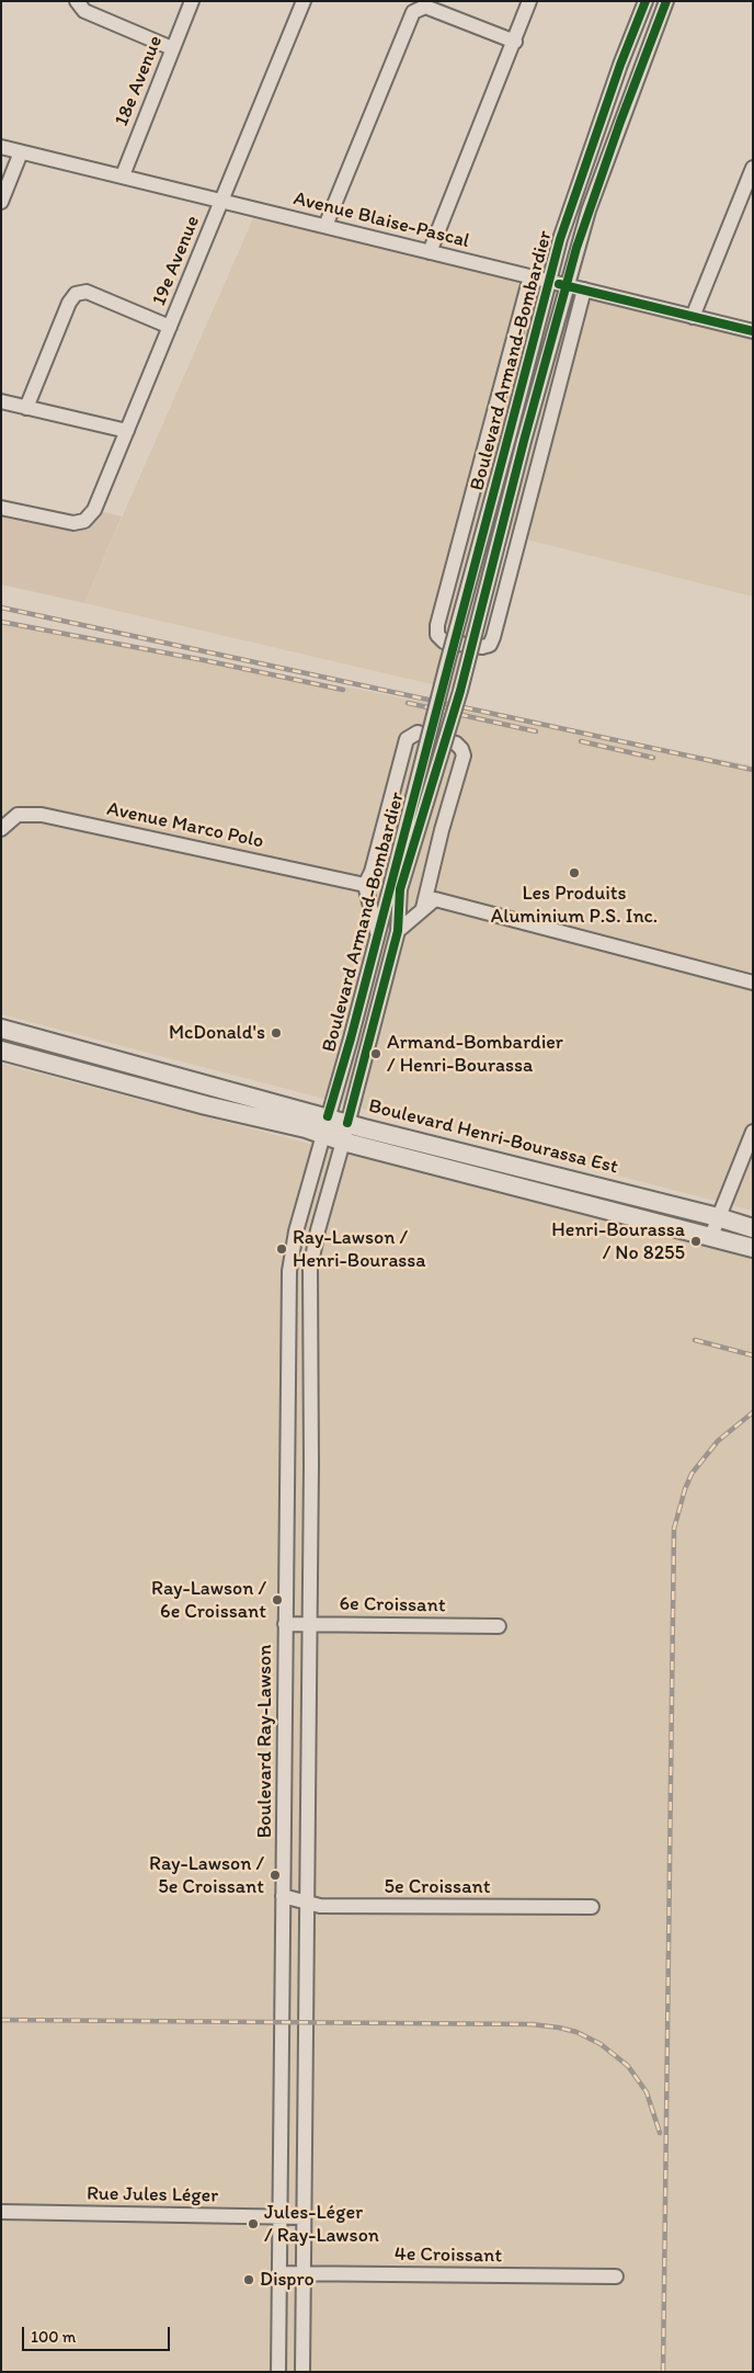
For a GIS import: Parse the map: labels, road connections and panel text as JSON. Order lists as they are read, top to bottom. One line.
{"streets":{"main road":["Boulevard Henri-Bourassa Est"],"street":["18e Avenue","Avenue Blaise-Pascal","19e Avenue","Boulevard Armand-Bombardier","Avenue Marco Polo","6e Croissant","Boulevard Ray-Lawson","5e Croissant","Rue Jules Léger","4e Croissant"]},"crossings":[["18e Avenue","Avenue Blaise-Pascal"],["Avenue Blaise-Pascal","19e Avenue"],["Avenue Blaise-Pascal","Boulevard Armand-Bombardier"],["Boulevard Armand-Bombardier","Avenue Marco Polo"],["Boulevard Armand-Bombardier","Boulevard Henri-Bourassa Est"],["Boulevard Armand-Bombardier","Boulevard Ray-Lawson"],["Boulevard Henri-Bourassa Est","Boulevard Ray-Lawson"],["6e Croissant","Boulevard Ray-Lawson"],["Boulevard Ray-Lawson","5e Croissant"],["Boulevard Ray-Lawson","Rue Jules Léger"],["Boulevard Ray-Lawson","4e Croissant"]],"places":["Les Produits Aluminium P.S. Inc.","McDonald's","Armand-Bombardier / Henri-Bourassa","Henri-Bourassa / No 8255","Ray-Lawson / Henri-Bourassa","Ray-Lawson / 6e Croissant","Ray-Lawson / 5e Croissant","Jules-Léger / Ray-Lawson","Dispro"],"scale_bar":"100 m"}
